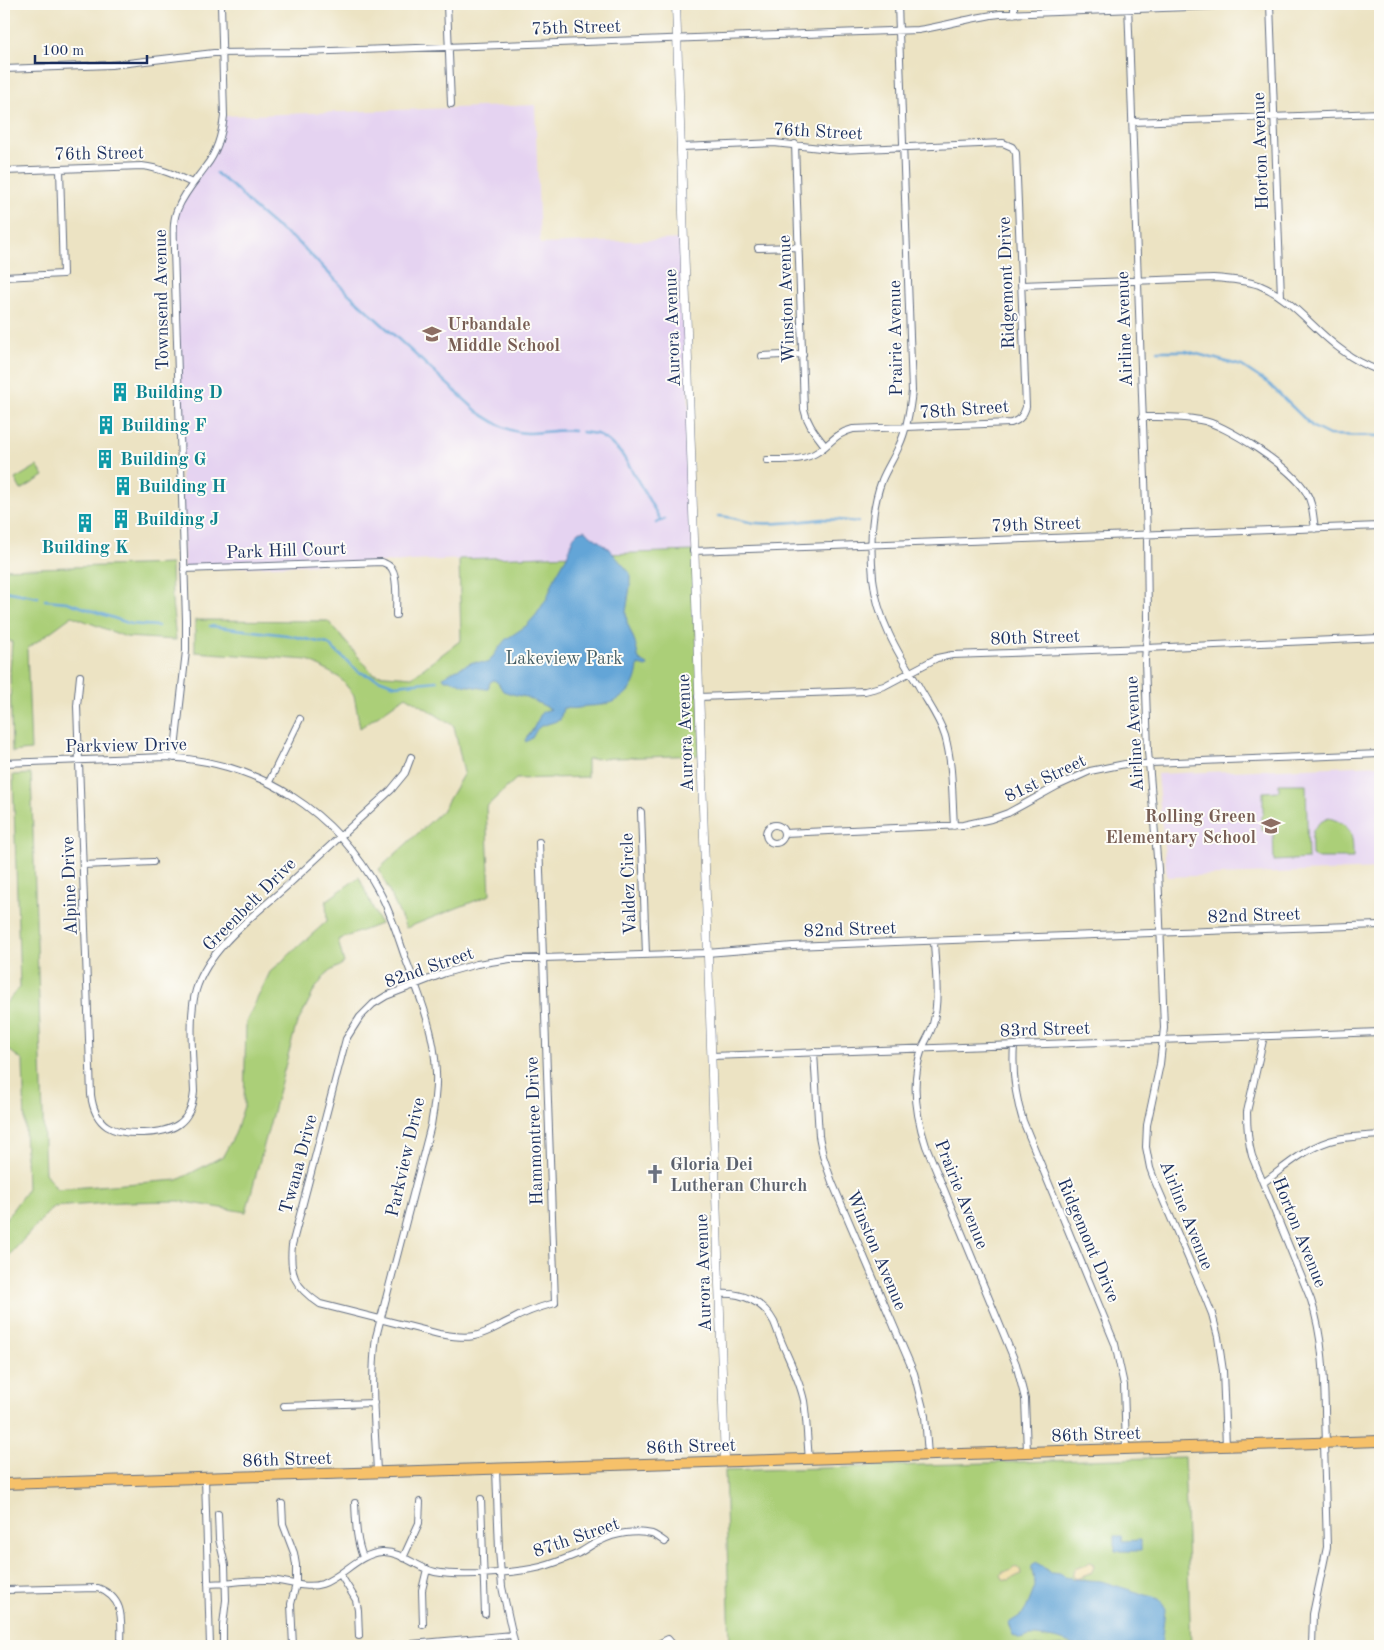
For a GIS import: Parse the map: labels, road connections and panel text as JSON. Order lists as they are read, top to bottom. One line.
{"streets":{"main road":["86th Street"],"street":["75th Street","76th Street","Horton Avenue","Ridgemont Drive","Winston Avenue","Townsend Avenue","Aurora Avenue","Airline Avenue","Prairie Avenue","78th Street","79th Street","Park Hill Court","80th Street","Parkview Drive","81st Street","Valdez Circle","Alpine Drive","Greenbelt Drive","82nd Street","83rd Street","Hammontree Drive","Twana Drive","87th Street"]},"crossings":[["75th Street","Horton Avenue"],["75th Street","Townsend Avenue"],["75th Street","Aurora Avenue"],["75th Street","Airline Avenue"],["75th Street","Prairie Avenue"],["76th Street","Ridgemont Drive"],["76th Street","Winston Avenue"],["76th Street","Townsend Avenue"],["76th Street","Aurora Avenue"],["76th Street","Prairie Avenue"],["Horton Avenue","83rd Street"],["Horton Avenue","86th Street"],["Ridgemont Drive","78th Street"],["Ridgemont Drive","83rd Street"],["Ridgemont Drive","86th Street"],["Winston Avenue","78th Street"],["Winston Avenue","83rd Street"],["Winston Avenue","86th Street"],["Townsend Avenue","Park Hill Court"],["Townsend Avenue","Parkview Drive"],["Aurora Avenue","79th Street"],["Aurora Avenue","80th Street"],["Aurora Avenue","82nd Street"],["Aurora Avenue","83rd Street"],["Aurora Avenue","86th Street"],["Airline Avenue","79th Street"],["Airline Avenue","80th Street"],["Airline Avenue","81st Street"],["Airline Avenue","82nd Street"],["Airline Avenue","83rd Street"],["Airline Avenue","86th Street"],["Prairie Avenue","78th Street"],["Prairie Avenue","79th Street"],["Prairie Avenue","80th Street"],["Prairie Avenue","81st Street"],["Prairie Avenue","82nd Street"],["Prairie Avenue","83rd Street"],["Prairie Avenue","86th Street"],["Parkview Drive","Alpine Drive"],["Parkview Drive","Greenbelt Drive"],["Parkview Drive","82nd Street"],["Parkview Drive","Hammontree Drive"],["Parkview Drive","Twana Drive"],["Parkview Drive","86th Street"],["Valdez Circle","82nd Street"],["Alpine Drive","Greenbelt Drive"],["82nd Street","Hammontree Drive"],["82nd Street","Twana Drive"],["Hammontree Drive","Twana Drive"]],"parks":["Lakeview Park"],"places":{"school or university":["Urbandale Middle School","Rolling Green Elementary School"],"building":["Building D","Building F","Building G","Building H","Building J","Building K"],"church":["Gloria Dei Lutheran Church"]},"scale_bar":"100 m"}
